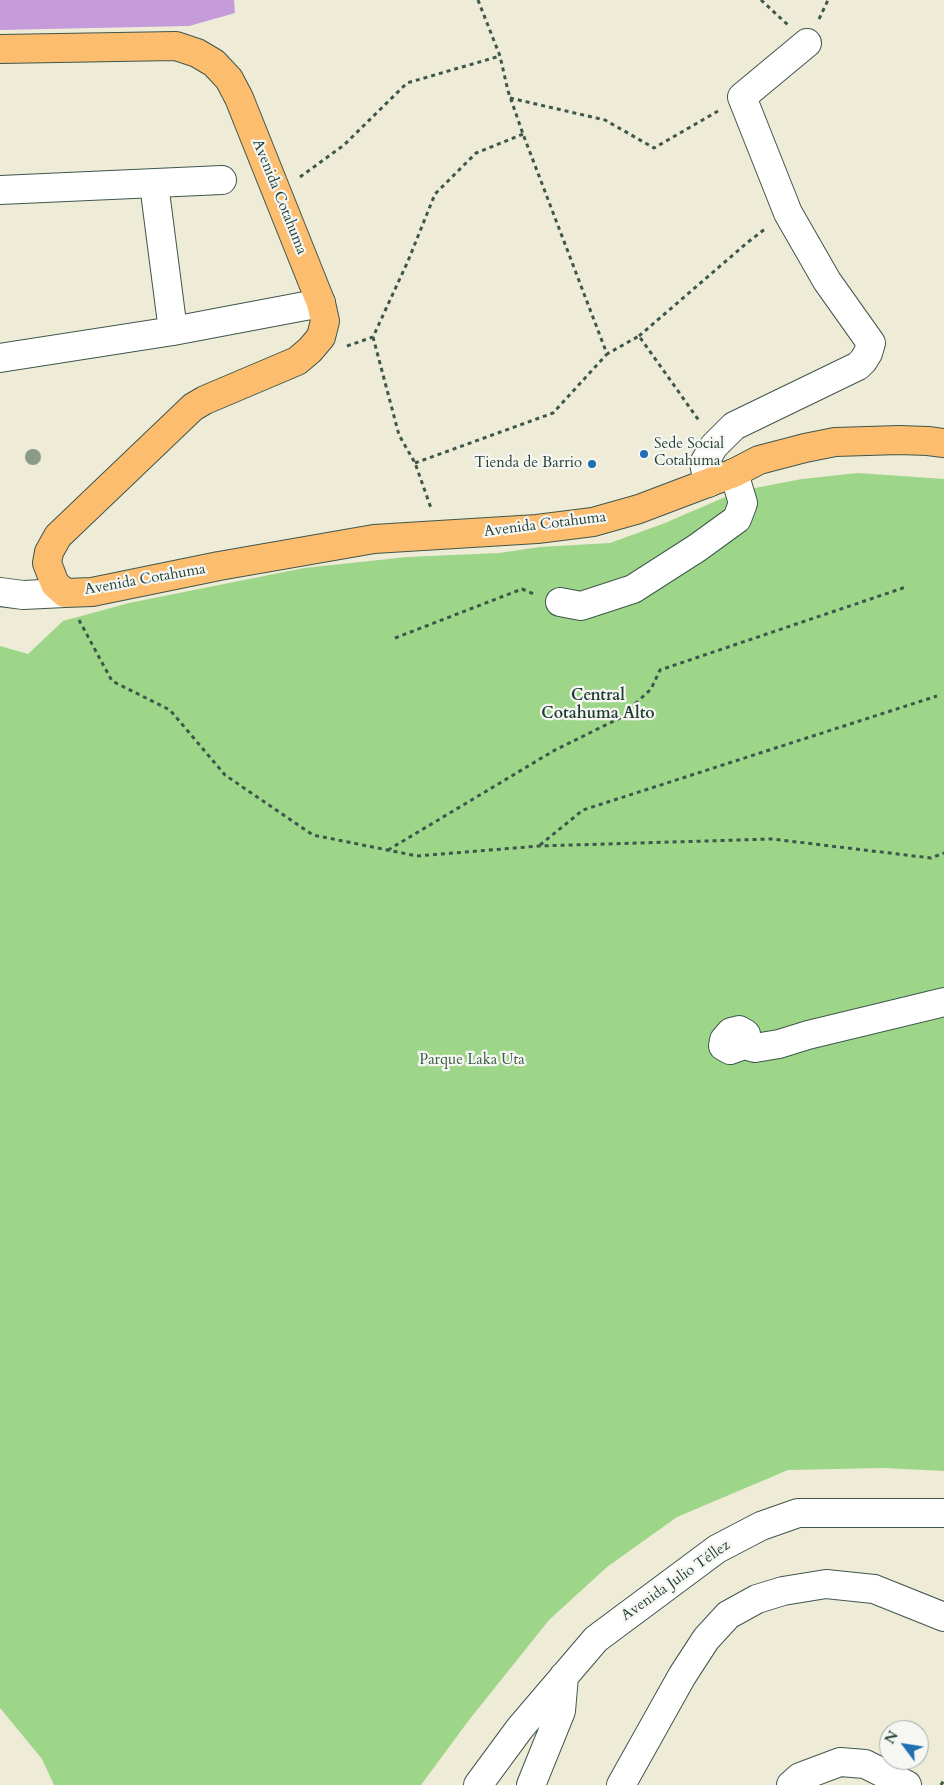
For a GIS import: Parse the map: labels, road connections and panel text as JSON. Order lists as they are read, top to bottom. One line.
{"streets":{"main road":["Avenida Cotahuma"],"street":["Avenida Julio Téllez"]},"districts":["Central Cotahuma Alto"],"parks":["Parque Laka Uta"],"places":["Sede Social Cotahuma","Tienda de Barrio"],"north":"top left"}
